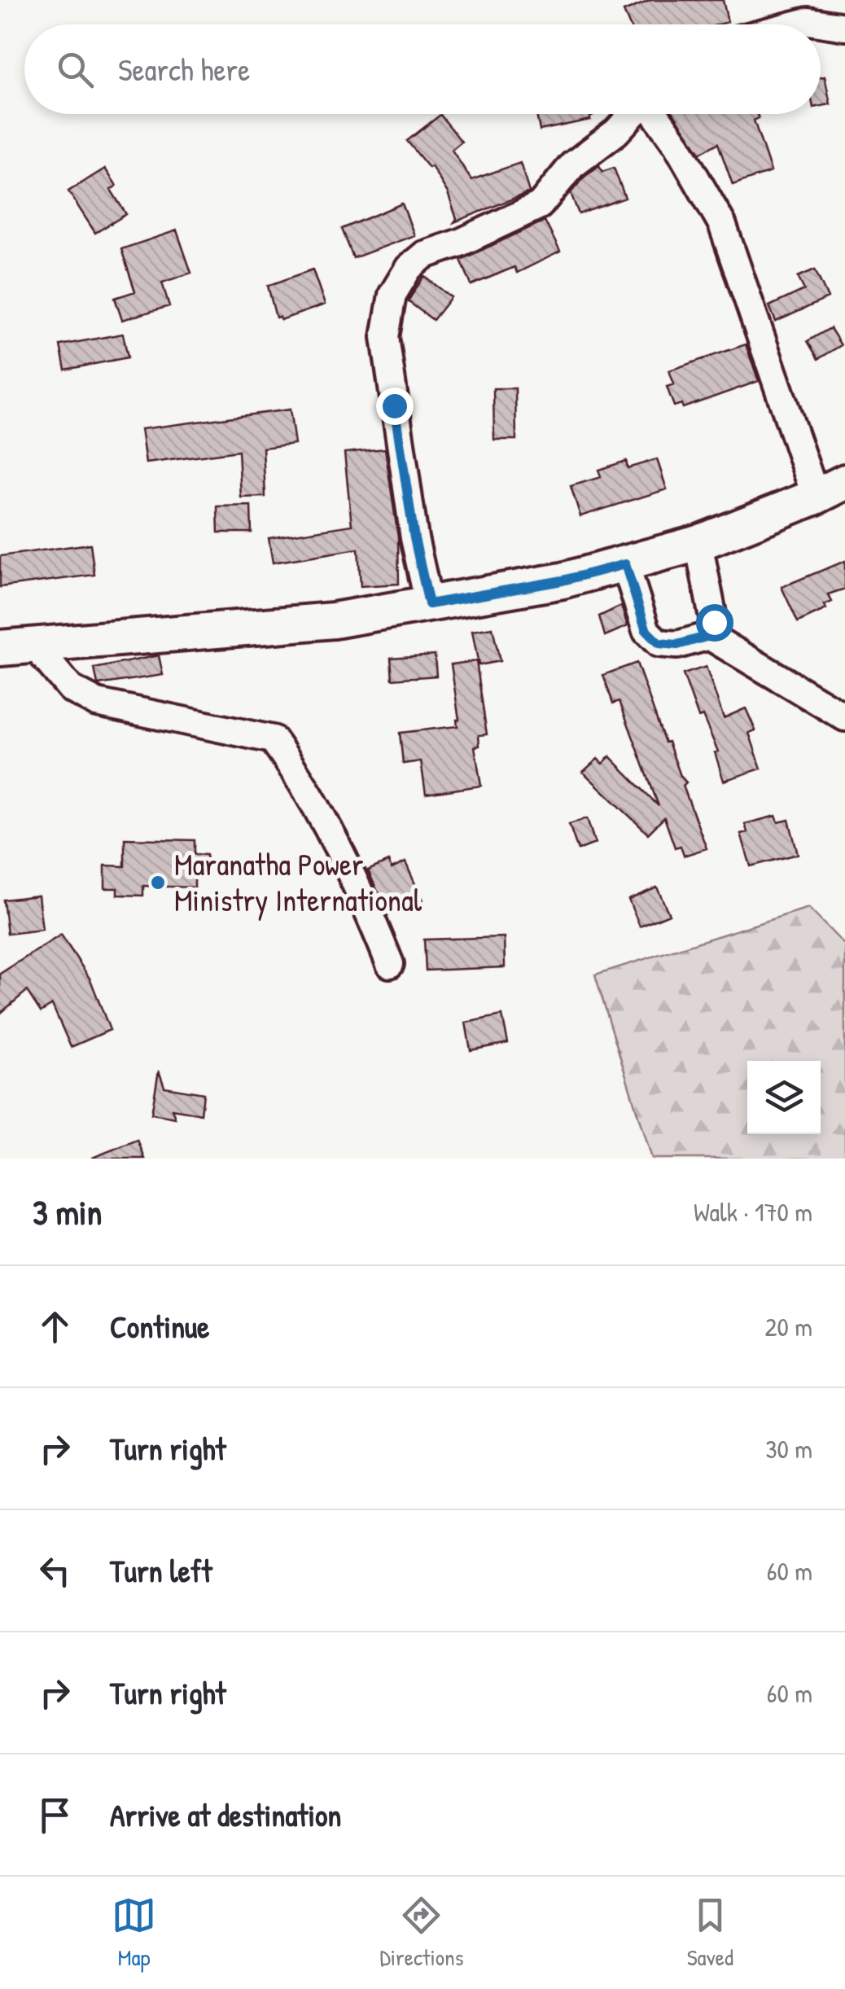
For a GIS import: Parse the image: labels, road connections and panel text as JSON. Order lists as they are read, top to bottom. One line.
{"places":["Maranatha Power Ministry International"],"page":{"search":"Search here","heading":["3 min","Walk · 170 m"],"list":[["Continue","20 m"],["Turn right","30 m"],["Turn left","60 m"],["Turn right","60 m"],"Arrive at destination"],"nav":["Map","Directions","Saved"]}}
